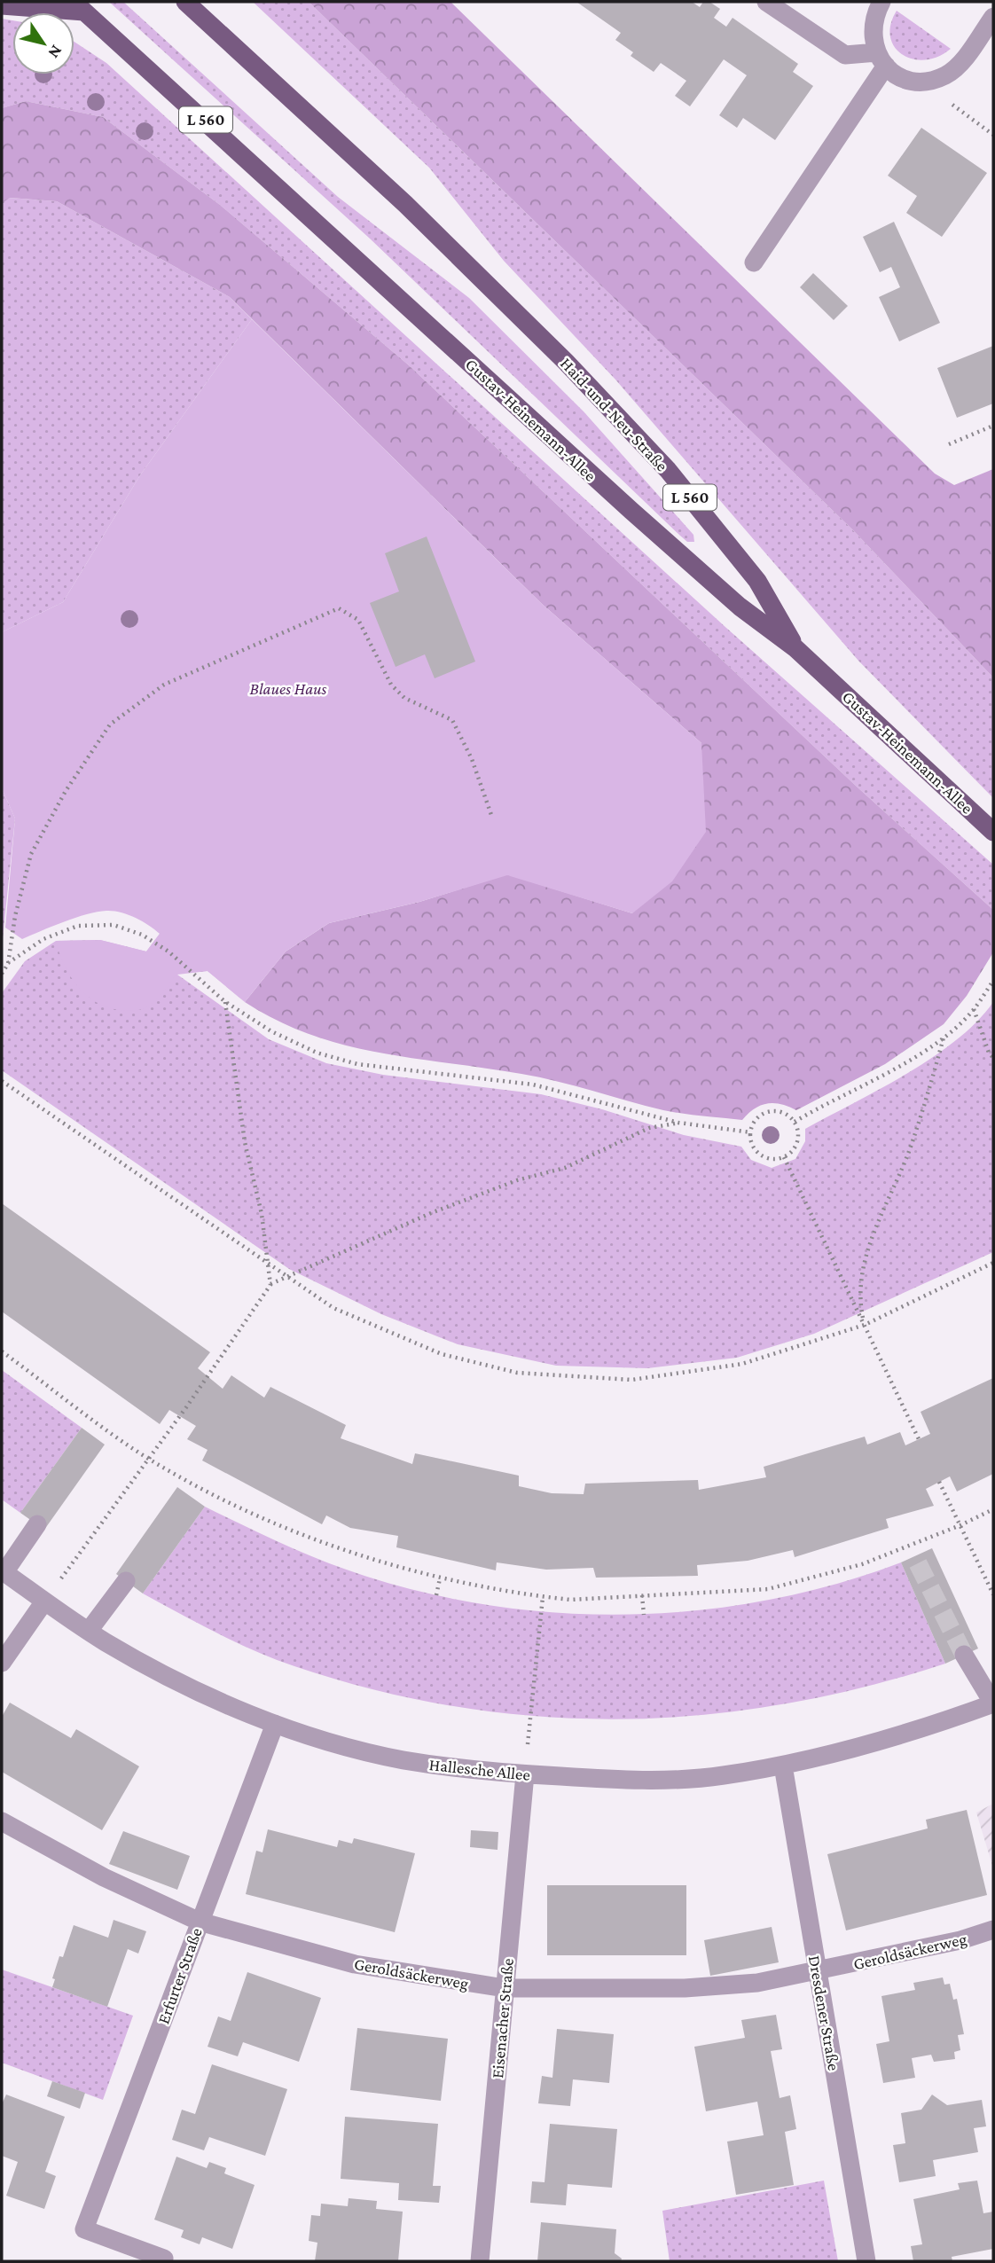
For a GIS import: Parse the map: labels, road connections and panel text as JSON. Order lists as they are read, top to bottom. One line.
{"streets":{"main road":["L 560","Haid-und-Neu-Straße","Gustav-Heinemann-Allee"],"street":["Hallesche Allee","Geroldsäckerweg","Erfurter Straße","Dresdener Straße","Eisenacher Straße"]},"crossings":[["Haid-und-Neu-Straße","Gustav-Heinemann-Allee"],["Hallesche Allee","Erfurter Straße"],["Hallesche Allee","Dresdener Straße"],["Hallesche Allee","Eisenacher Straße"],["Geroldsäckerweg","Erfurter Straße"],["Geroldsäckerweg","Dresdener Straße"],["Geroldsäckerweg","Eisenacher Straße"]],"parks":["Blaues Haus"],"north":"bottom right"}
